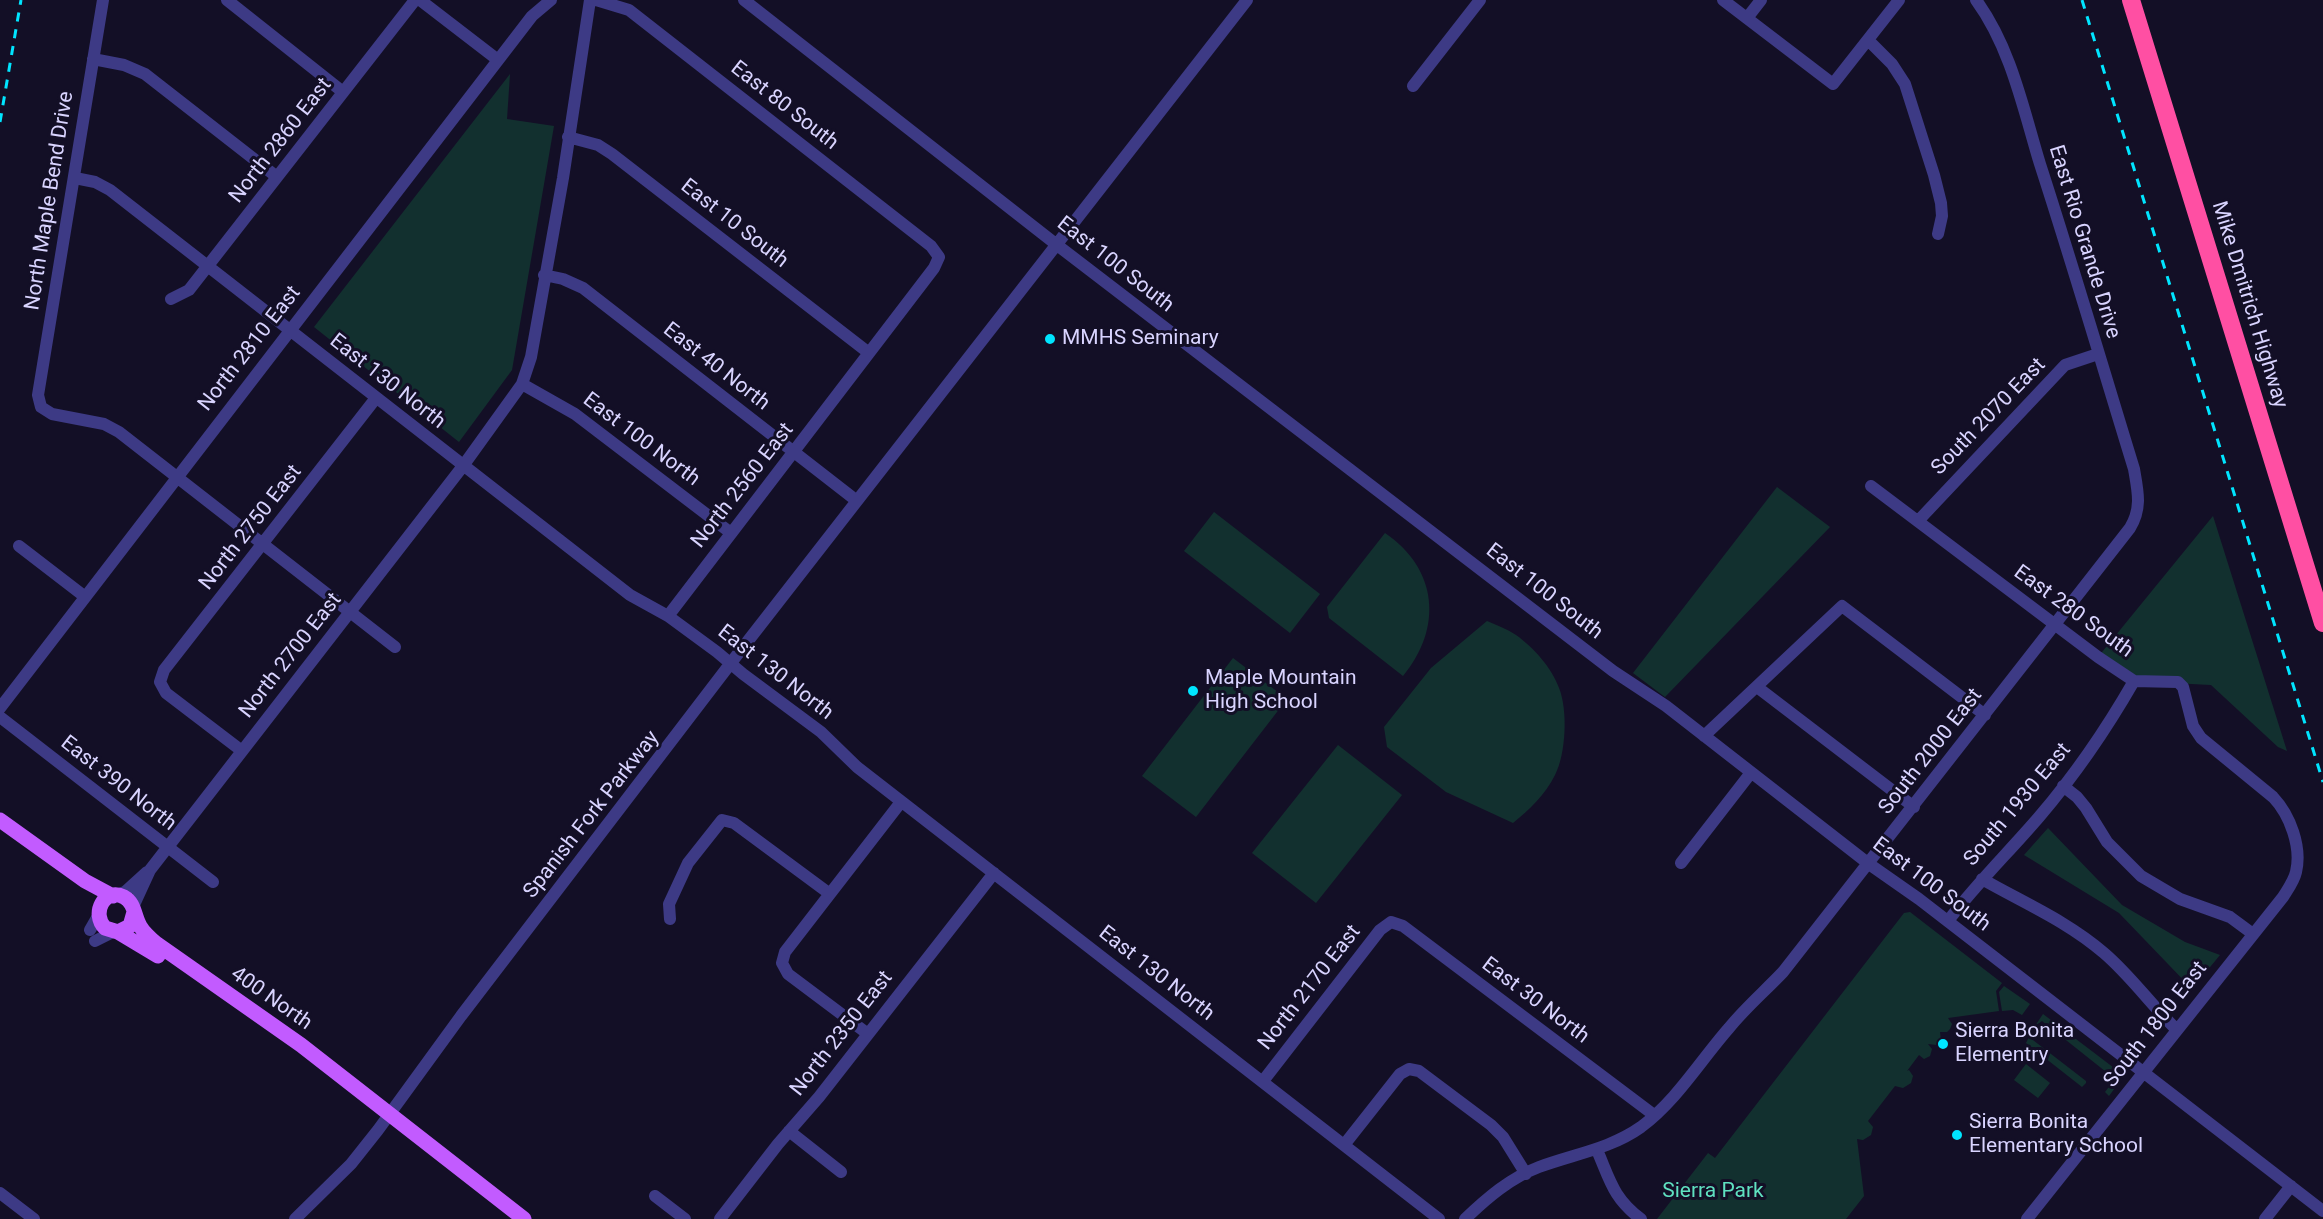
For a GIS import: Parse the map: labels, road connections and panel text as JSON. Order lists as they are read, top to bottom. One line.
{"streets":{"highway":["Mike Dmitrich Highway"],"main road":["400 North"],"street":["East 80 South","North 2860 East","North Maple Bend Drive","East 10 South","East Rio Grande Drive","East 100 South","North 2810 East","East 40 North","East 130 North","South 2070 East","East 100 North","North 2560 East","North 2750 East","East 280 South","North 2700 East","South 2000 East","East 390 North","South 1930 East","Spanish Fork Parkway","North 2170 East","East 30 North","South 1800 East","North 2350 East"]},"crossings":[["East 80 South","North 2560 East"],["North 2860 East","East 130 North"],["North Maple Bend Drive","North 2810 East"],["North Maple Bend Drive","East 130 North"],["East 10 South","North 2560 East"],["East 10 South","North 2700 East"],["East Rio Grande Drive","South 2070 East"],["East Rio Grande Drive","South 2000 East"],["East 100 South","South 2000 East"],["East 100 South","South 1930 East"],["East 100 South","Spanish Fork Parkway"],["East 100 South","South 1800 East"],["North 2810 East","East 130 North"],["East 40 North","North 2560 East"],["East 40 North","North 2700 East"],["East 40 North","Spanish Fork Parkway"],["East 130 North","North 2560 East"],["East 130 North","North 2750 East"],["East 130 North","North 2700 East"],["East 130 North","Spanish Fork Parkway"],["East 130 North","North 2170 East"],["East 130 North","North 2350 East"],["South 2070 East","East 280 South"],["East 100 North","North 2560 East"],["East 100 North","North 2700 East"],["North 2750 East","North 2700 East"],["East 280 South","South 2000 East"],["East 280 South","South 1930 East"],["East 280 South","South 1800 East"],["North 2700 East","East 390 North"],["North 2700 East","400 North"],["South 2000 East","East 30 North"],["Spanish Fork Parkway","400 North"],["North 2170 East","East 30 North"]],"parks":["Sierra Park"],"places":["MMHS Seminary","Maple Mountain High School","Sierra Bonita Elementry","Sierra Bonita Elementary School"]}
